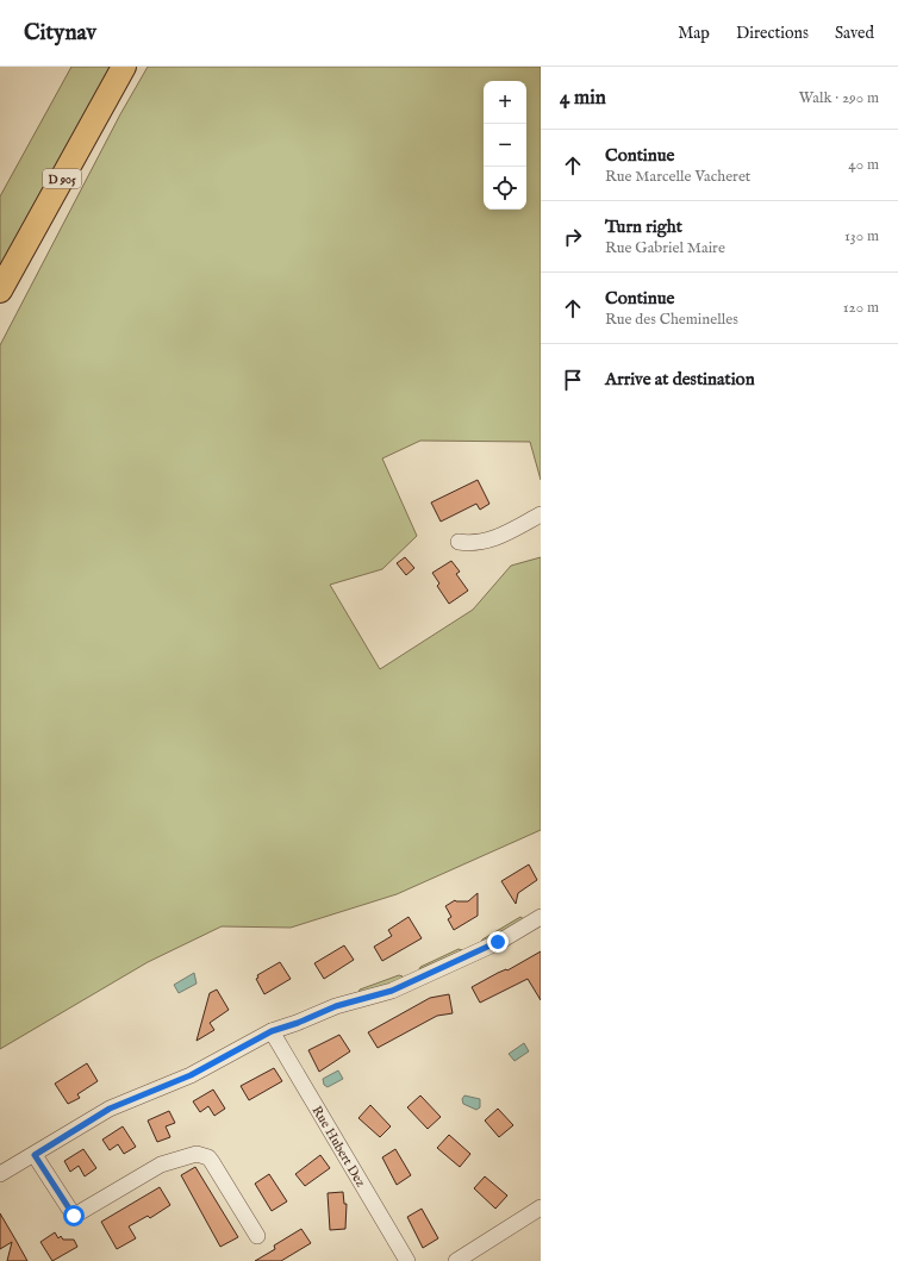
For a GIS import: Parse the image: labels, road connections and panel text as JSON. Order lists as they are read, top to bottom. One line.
{"streets":{"main road":["D 905"],"street":["Rue Hubert Dez"]},"page":{"header":"Citynav","nav":["Map","Directions","Saved"],"heading":["4 min","Walk · 290 m"],"map_buttons":["+","−"],"list":[["Continue","Rue Marcelle Vacheret","40 m"],["Turn right","Rue Gabriel Maire","130 m"],["Continue","Rue des Cheminelles","120 m"],"Arrive at destination"]}}
